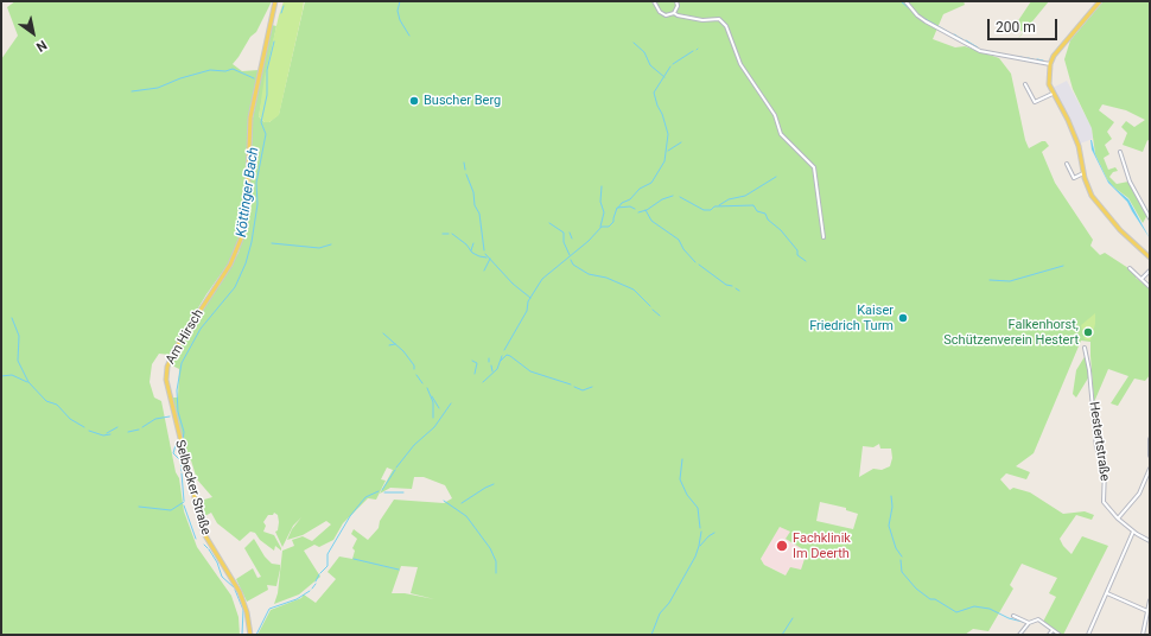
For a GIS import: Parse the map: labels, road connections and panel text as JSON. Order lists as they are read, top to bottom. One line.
{"streets":{"main road":["Am Hirsch","Selbecker Straße"],"street":["Hestertstraße"]},"crossings":[["Am Hirsch","Selbecker Straße"]],"water":["Köttinger Bach"],"places":["Buscher Berg","Kaiser Friedrich Turm","Falkenhorst, Schützenverein Hestert","Fachklinik Im Deerth"],"scale_bar":"200 m","north":"bottom right"}
